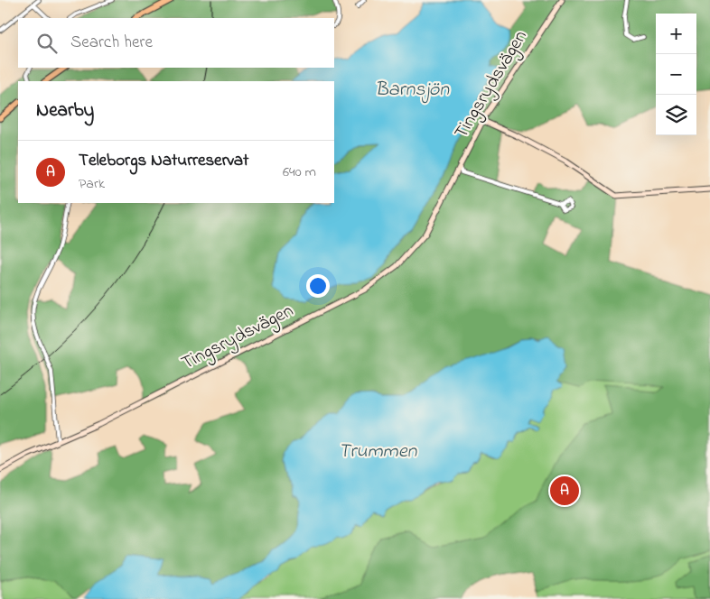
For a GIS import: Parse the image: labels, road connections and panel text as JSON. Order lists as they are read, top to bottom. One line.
{"streets":{"street":["Tingsrydsvägen"]},"water":["Barnsjön","Trummen"],"page":{"map_buttons":["+","−"],"search":"Search here","heading":"Nearby","list":[{"mark":"A","name":"Teleborgs Naturreservat","note":"Park","value":"640 m"}],"pins":"A"}}
